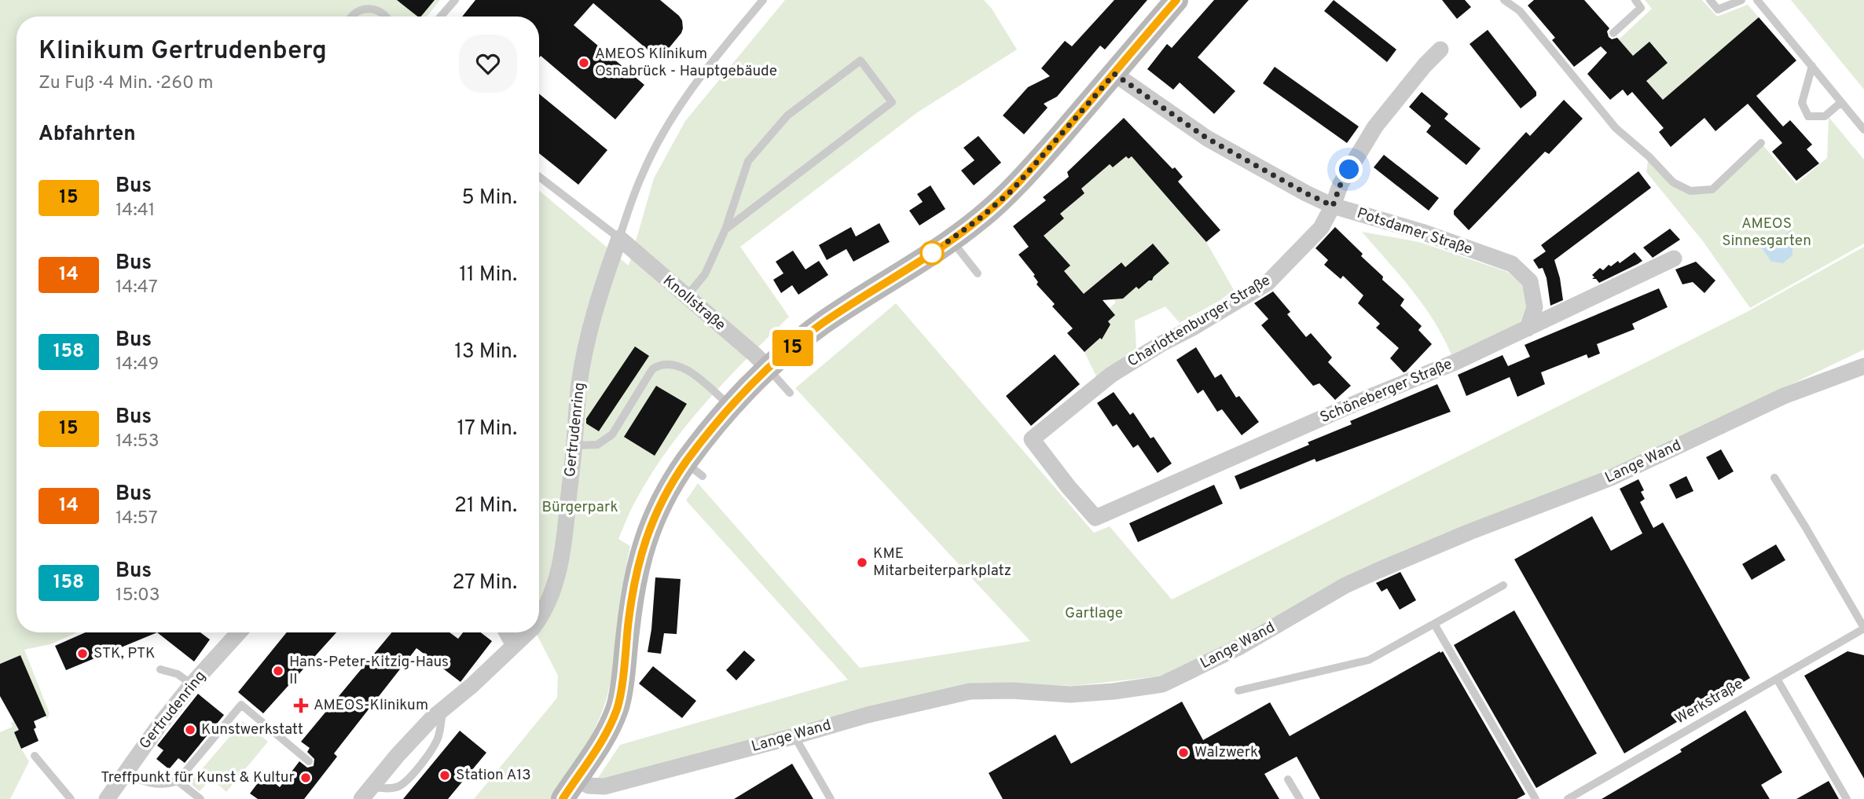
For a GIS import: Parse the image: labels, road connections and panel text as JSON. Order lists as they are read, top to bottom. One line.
{"streets":{"street":["Potsdamer Straße","Knollstraße","Charlottenburger Straße","Schöneberger Straße","Gertrudenring","Lange Wand"],"lane":["Werkstraße"]},"crossings":[["Potsdamer Straße","Charlottenburger Straße"],["Potsdamer Straße","Schöneberger Straße"],["Knollstraße","Gertrudenring"],["Charlottenburger Straße","Schöneberger Straße"]],"parks":["AMEOS Sinnesgarten","Bürgerpark","Gartlage"],"places":{"other":["AMEOS Klinikum Osnabrück - Hauptgebäude","KME Mitarbeiterparkplatz","STK, PTK","Hans-Peter-Kitzig-Haus II","Kunstwerkstatt","Walzwerk","Station A13","Treffpunkt für Kunst & Kultur"],"health":["AMEOS-Klinikum"]},"lines":["bus line 15"],"page":{"on_map":"15","heading":[["Klinikum Gertrudenberg","Zu Fuß · 4 Min. · 260 m"],"Abfahrten"],"list":[{"mark":"15","name":"Bus","note":"14:41","value":"5 Min."},{"mark":"14","name":"Bus","note":"14:47","value":"11 Min."},{"mark":"158","name":"Bus","note":"14:49","value":"13 Min."},{"mark":"15","name":"Bus","note":"14:53","value":"17 Min."},{"mark":"14","name":"Bus","note":"14:57","value":"21 Min."},{"mark":"158","name":"Bus","note":"15:03","value":"27 Min."}]}}
